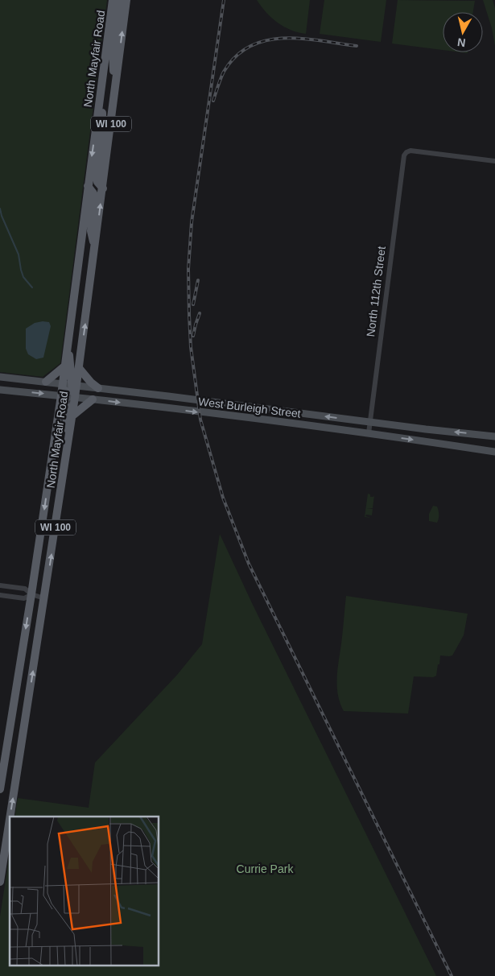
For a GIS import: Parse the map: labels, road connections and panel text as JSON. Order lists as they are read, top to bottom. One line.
{"streets":{"main road":["North Mayfair Road","WI 100","West Burleigh Street"],"street":["North 112th Street"]},"crossings":[["North Mayfair Road","West Burleigh Street"],["North 112th Street","West Burleigh Street"]],"parks":["Currie Park"],"north":"bottom"}
